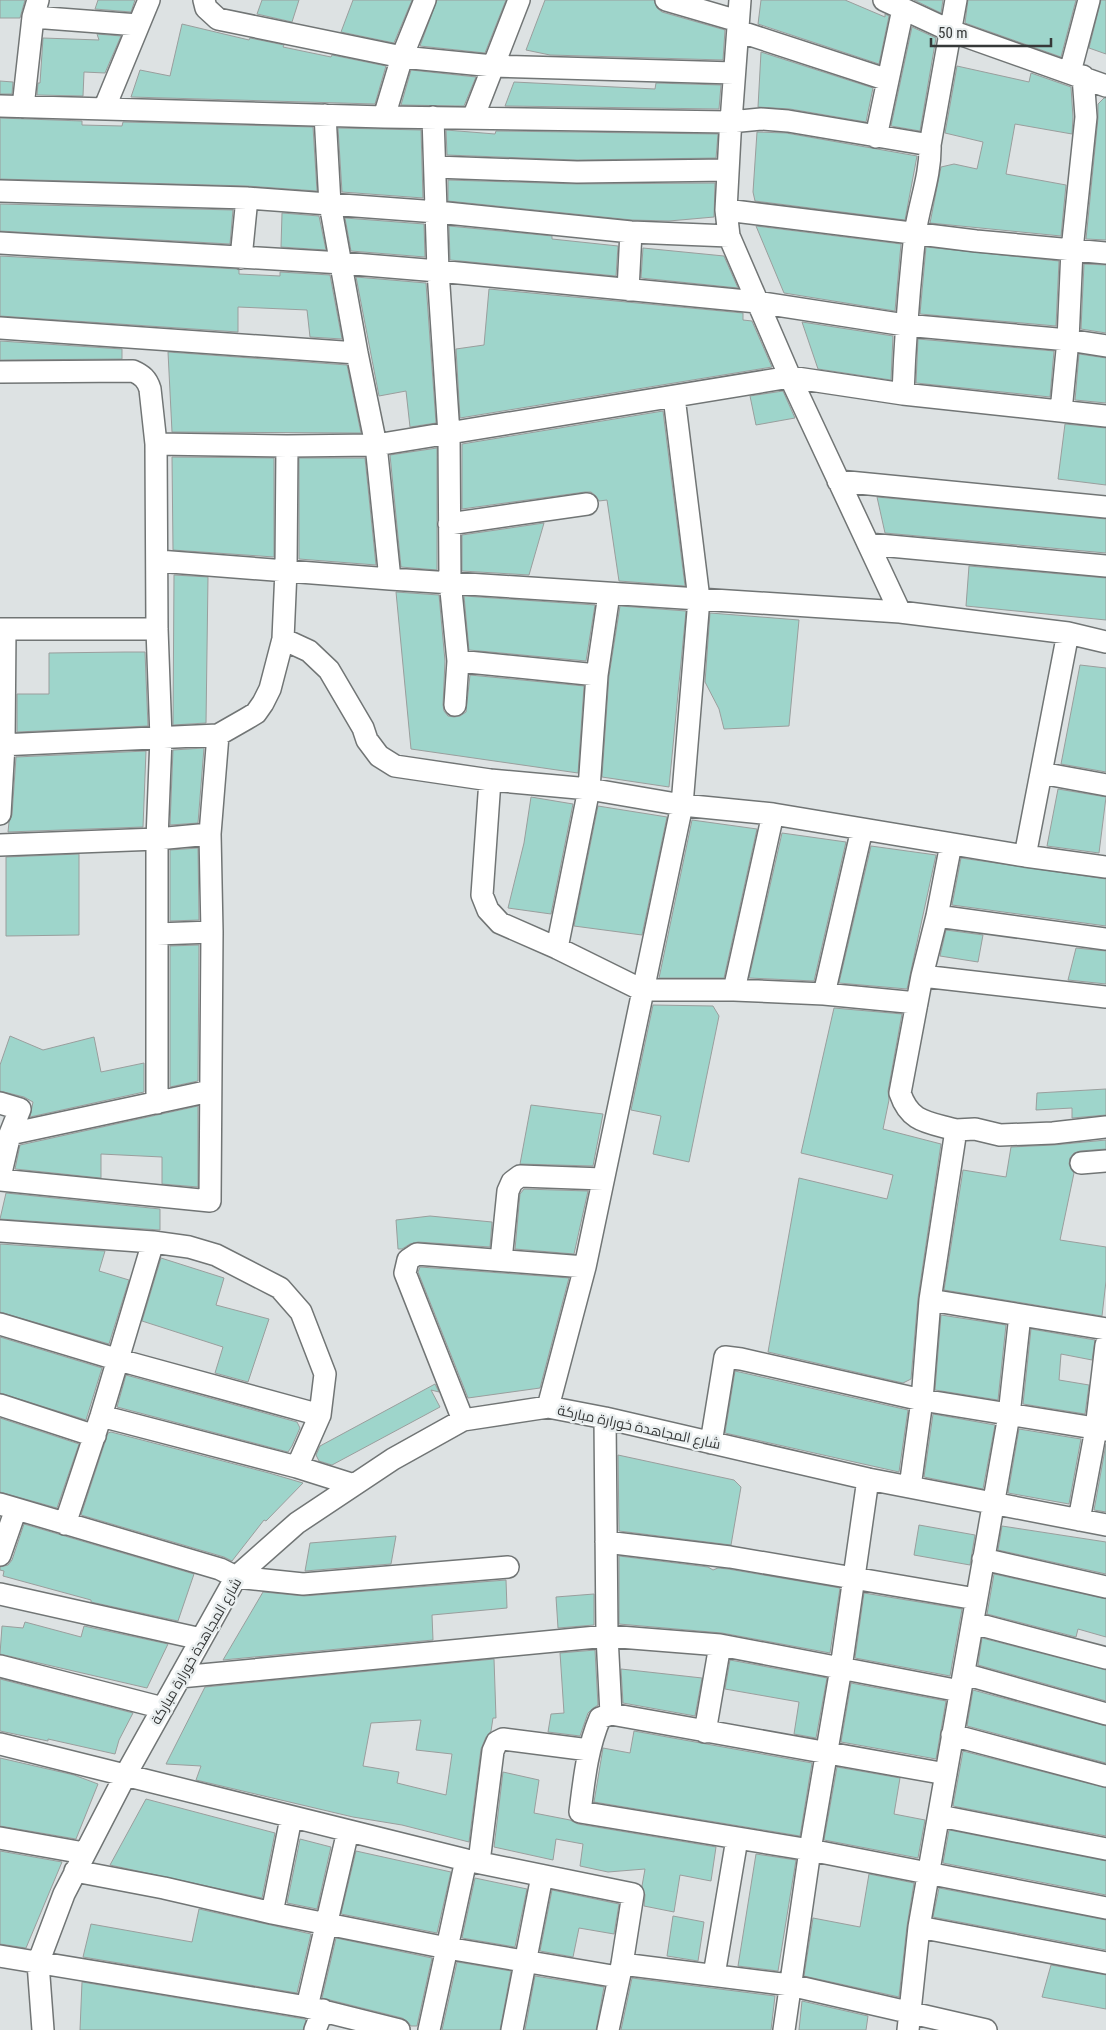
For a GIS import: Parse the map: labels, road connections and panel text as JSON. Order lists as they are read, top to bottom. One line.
{"streets":{"street":["شارع المجاهدة خورارة مباركة"]},"scale_bar":"50 m"}
